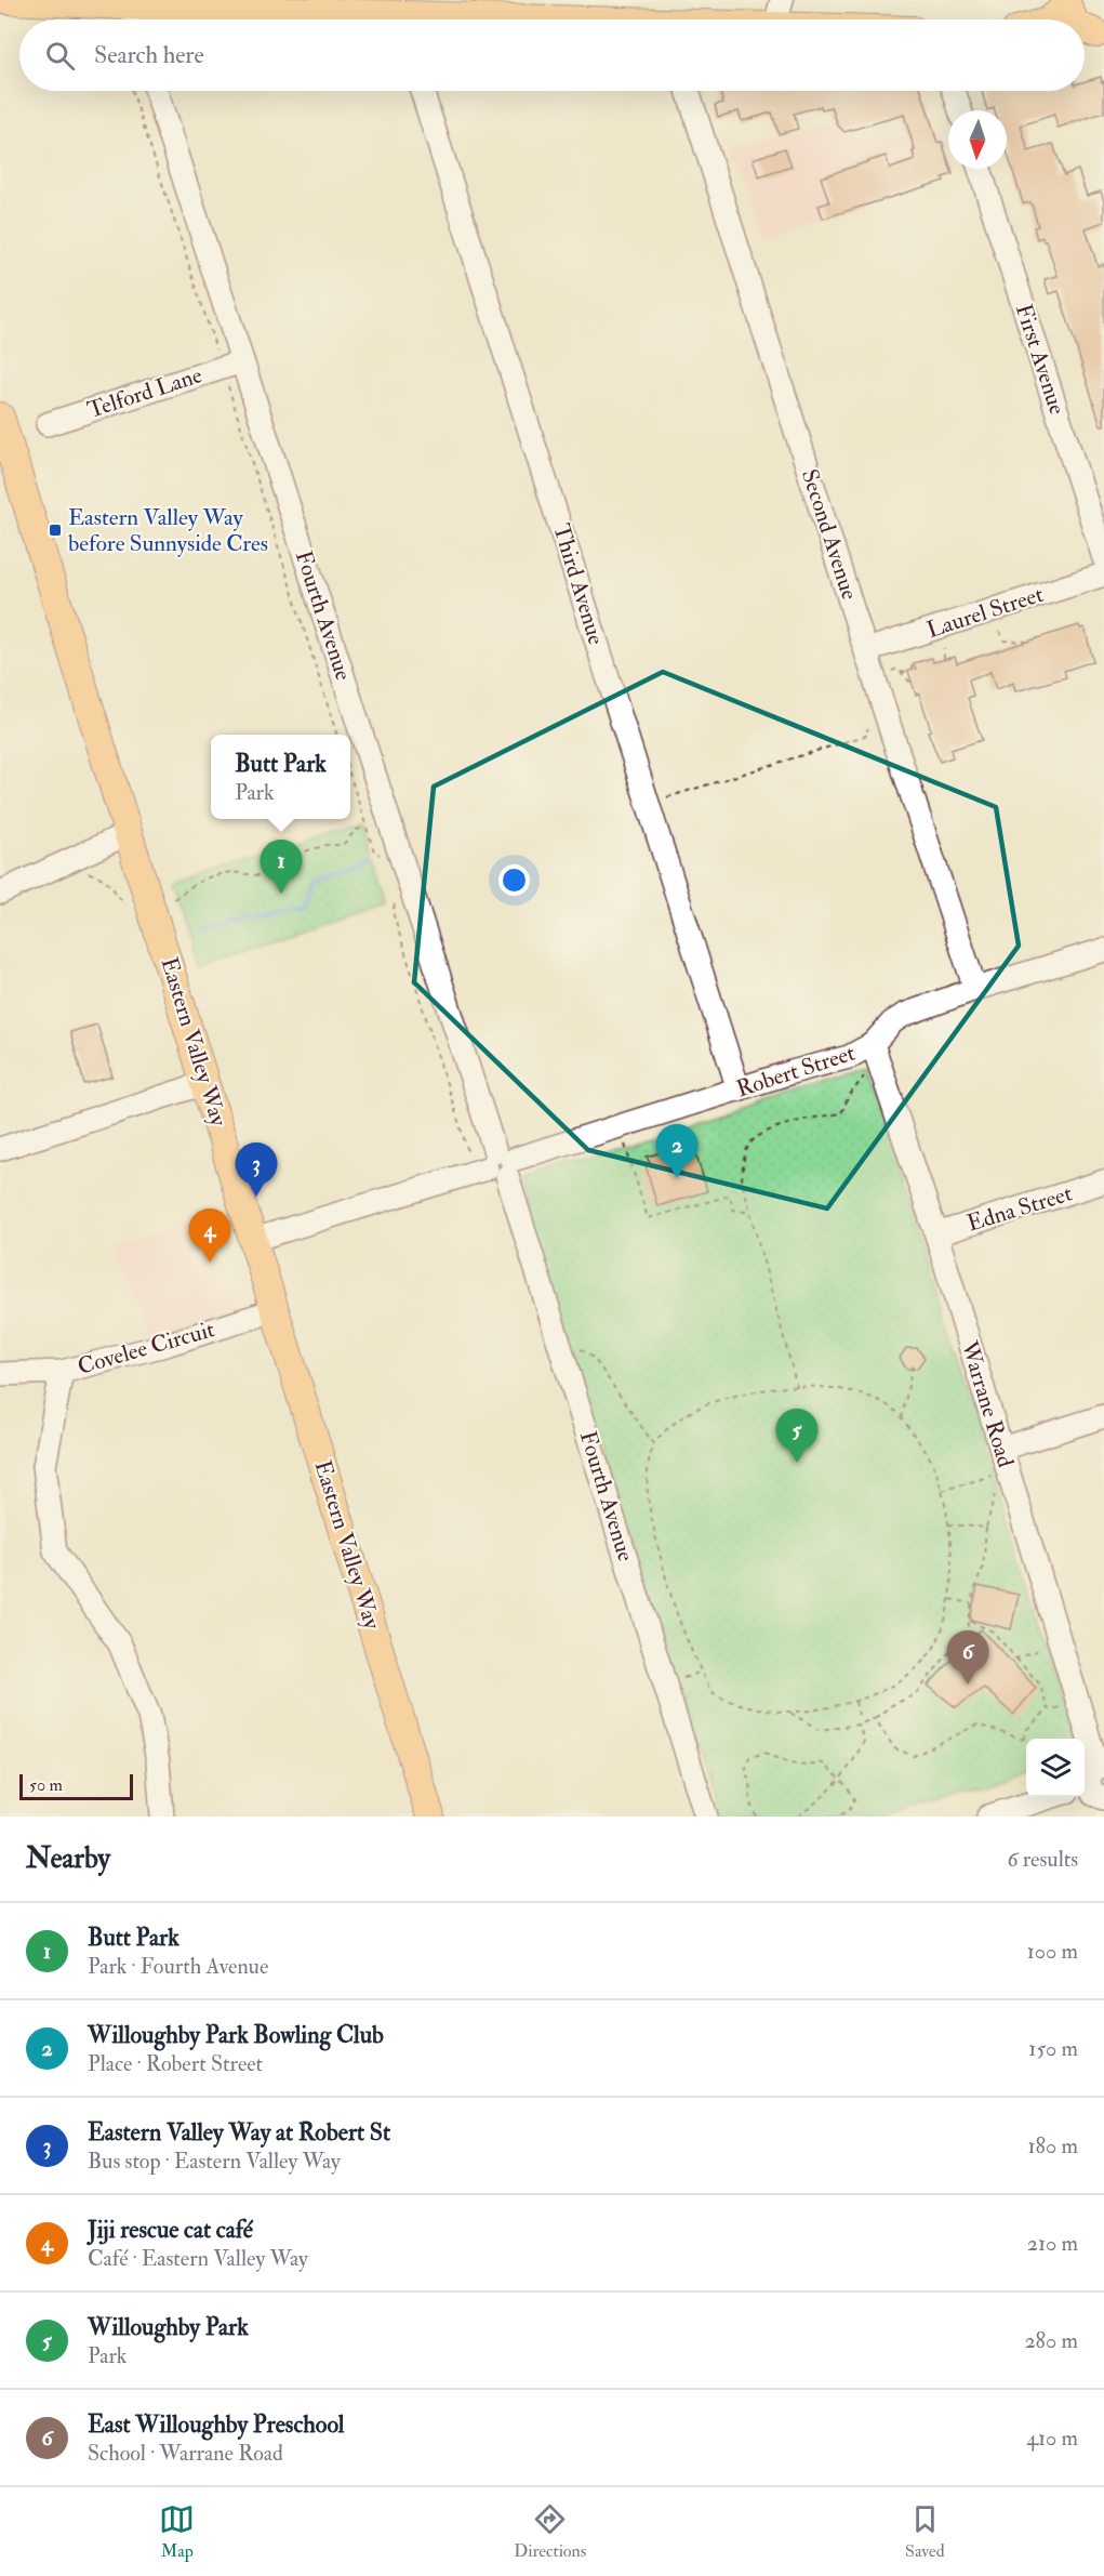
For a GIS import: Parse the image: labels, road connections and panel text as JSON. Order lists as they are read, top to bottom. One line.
{"streets":{"main road":["Eastern Valley Way"],"street":["First Avenue","Telford Lane","Second Avenue","Third Avenue","Laurel Street","Fourth Avenue","Robert Street","Edna Street","Covelee Circuit","Warrane Road"]},"crossings":[["Telford Lane","Fourth Avenue"],["Second Avenue","Laurel Street"],["Second Avenue","Robert Street"],["Third Avenue","Robert Street"],["Fourth Avenue","Robert Street"],["Eastern Valley Way","Robert Street"],["Eastern Valley Way","Covelee Circuit"],["Robert Street","Warrane Road"],["Edna Street","Warrane Road"]],"places":{"transit":["Eastern Valley Way before Sunnyside Cres"]},"scale_bar":"50 m","north":"bottom","page":{"search":"Search here","popup":["Butt Park","Park"],"pins":["1","2","3","4","5","6"],"scale":"50 m","heading":["Nearby","6 results"],"list":[{"mark":"1","name":"Butt Park","note":"Park · Fourth Avenue","value":"100 m"},{"mark":"2","name":"Willoughby Park Bowling Club","note":"Place · Robert Street","value":"150 m"},{"mark":"3","name":"Eastern Valley Way at Robert St","note":"Bus stop · Eastern Valley Way","value":"180 m"},{"mark":"4","name":"Jiji rescue cat café","note":"Café · Eastern Valley Way","value":"210 m"},{"mark":"5","name":"Willoughby Park","note":"Park","value":"280 m"},{"mark":"6","name":"East Willoughby Preschool","note":"School · Warrane Road","value":"410 m"}],"nav":["Map","Directions","Saved"]}}
